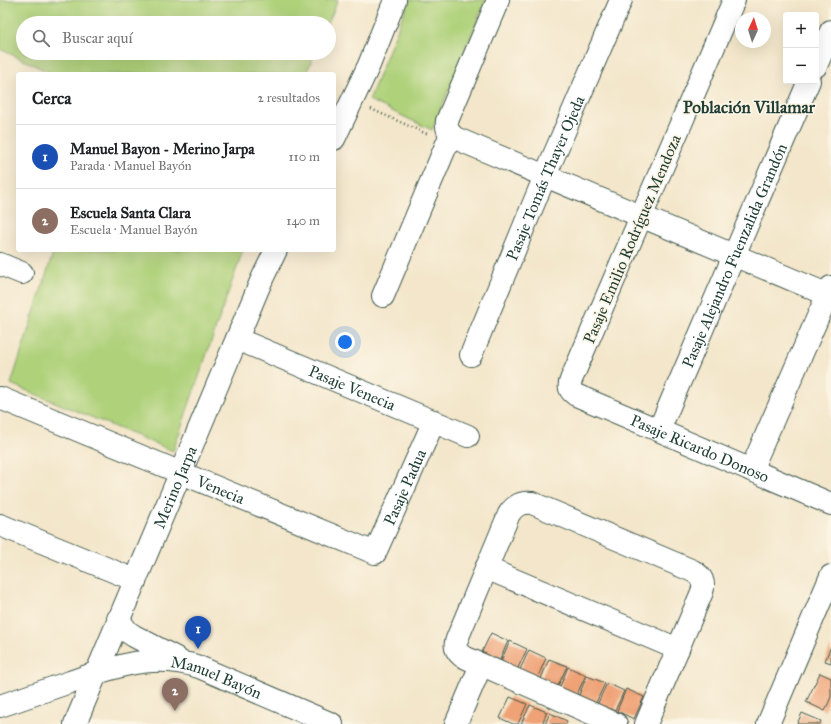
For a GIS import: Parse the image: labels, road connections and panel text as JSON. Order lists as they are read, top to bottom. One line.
{"streets":{"street":["Pasaje Tomás Thayer Ojeda","Pasaje Emilio Rodríguez Mendoza","Pasaje Alejandro Fuenzalida Grandón","Pasaje Venecia","Pasaje Ricardo Donoso","Merino Jarpa","Pasaje Padua","Venecia","Manuel Bayón"]},"crossings":[["Pasaje Emilio Rodríguez Mendoza","Pasaje Ricardo Donoso"],["Pasaje Alejandro Fuenzalida Grandón","Pasaje Ricardo Donoso"],["Pasaje Venecia","Merino Jarpa"],["Pasaje Venecia","Pasaje Padua"],["Merino Jarpa","Venecia"],["Merino Jarpa","Manuel Bayón"],["Pasaje Padua","Venecia"]],"districts":["Población Villamar"],"north":"top","page":{"map_buttons":["+","−"],"search":"Buscar aquí","heading":["Cerca","2 resultados"],"list":[{"mark":"1","name":"Manuel Bayon - Merino Jarpa","note":"Parada · Manuel Bayón","value":"110 m"},{"mark":"2","name":"Escuela Santa Clara","note":"Escuela · Manuel Bayón","value":"140 m"}],"pins":["1","2"]}}
